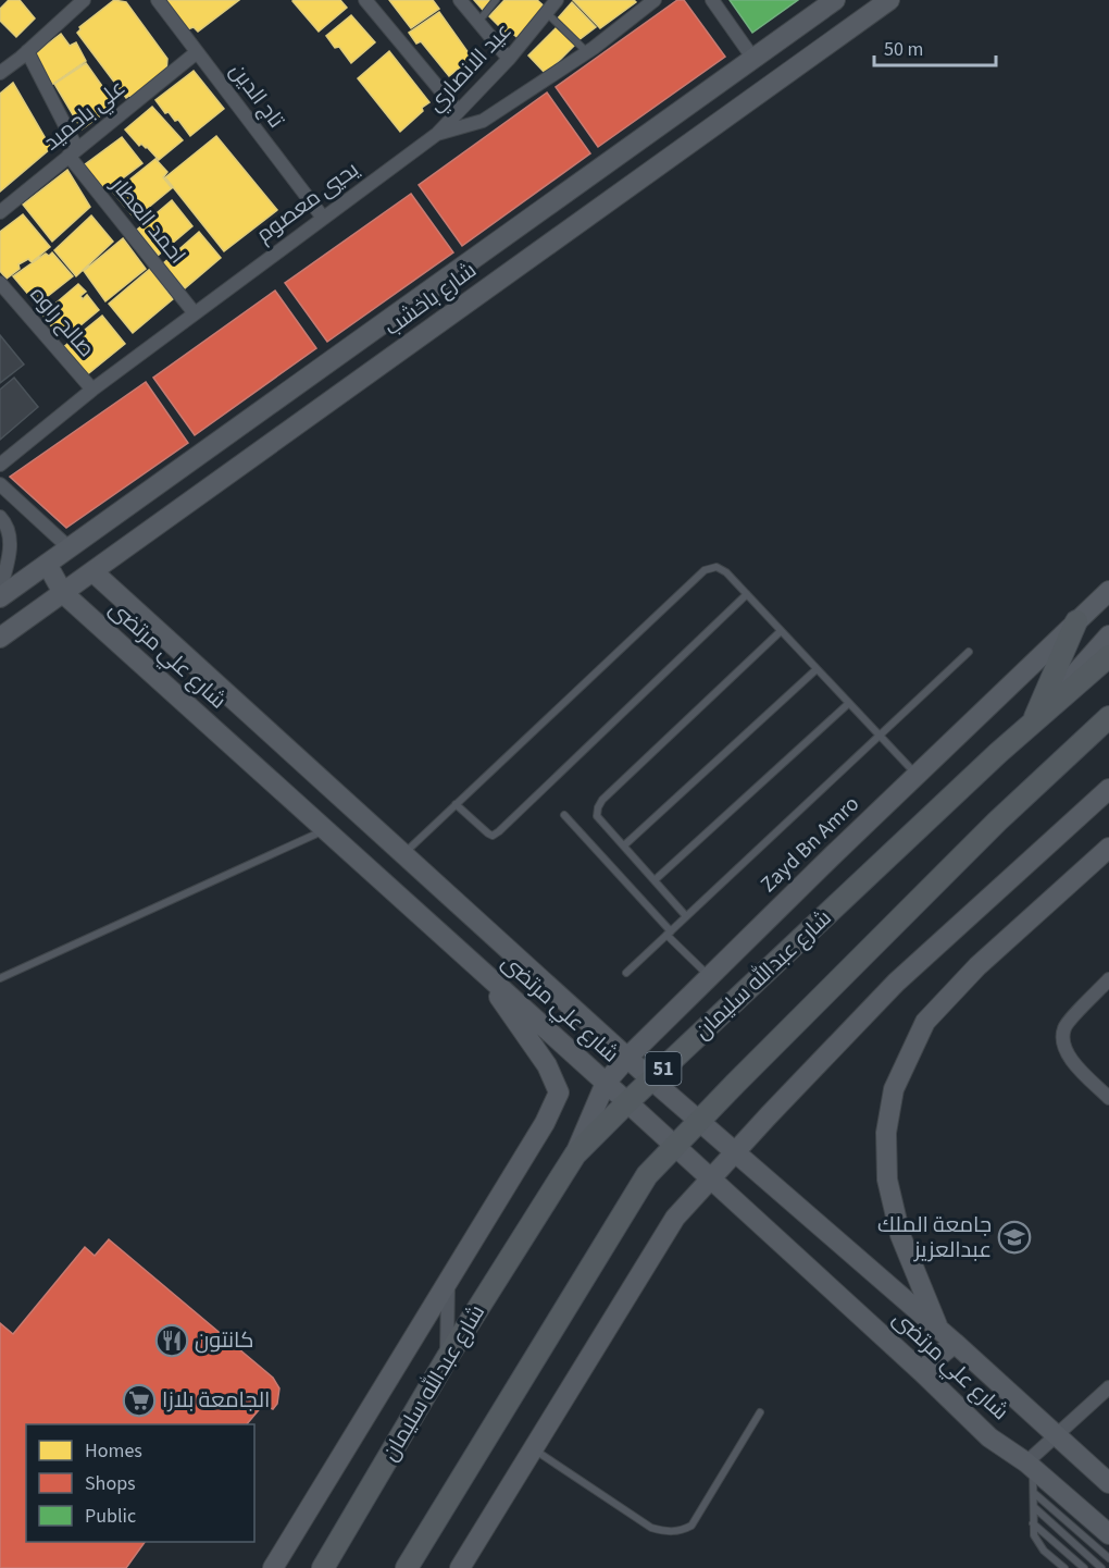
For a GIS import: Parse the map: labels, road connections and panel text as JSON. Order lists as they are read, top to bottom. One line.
{"streets":{"main road":["شارع باخشب","شارع علي مرتضى","Zayd Bn Amro","شارع عبدالله سليمان","51"],"street":["عيد الانصاري","تاج الدين","علي باحميد","يحيي معصوم","احمد العطار","صالح راوه"]},"crossings":[["عيد الانصاري","يحيي معصوم"],["تاج الدين","علي باحميد"],["تاج الدين","يحيي معصوم"],["علي باحميد","احمد العطار"],["يحيي معصوم","احمد العطار"],["يحيي معصوم","صالح راوه"],["شارع باخشب","شارع علي مرتضى"],["شارع علي مرتضى","Zayd Bn Amro"],["شارع علي مرتضى","شارع عبدالله سليمان"],["Zayd Bn Amro","شارع عبدالله سليمان"]],"places":{"school or university":["جامعة الملك عبدالعزيز"],"restaurant":["كانتون"],"supermarket":["الجامعة بلازا"]},"legend":["Homes","Shops","Public"],"scale_bar":"50 m"}
